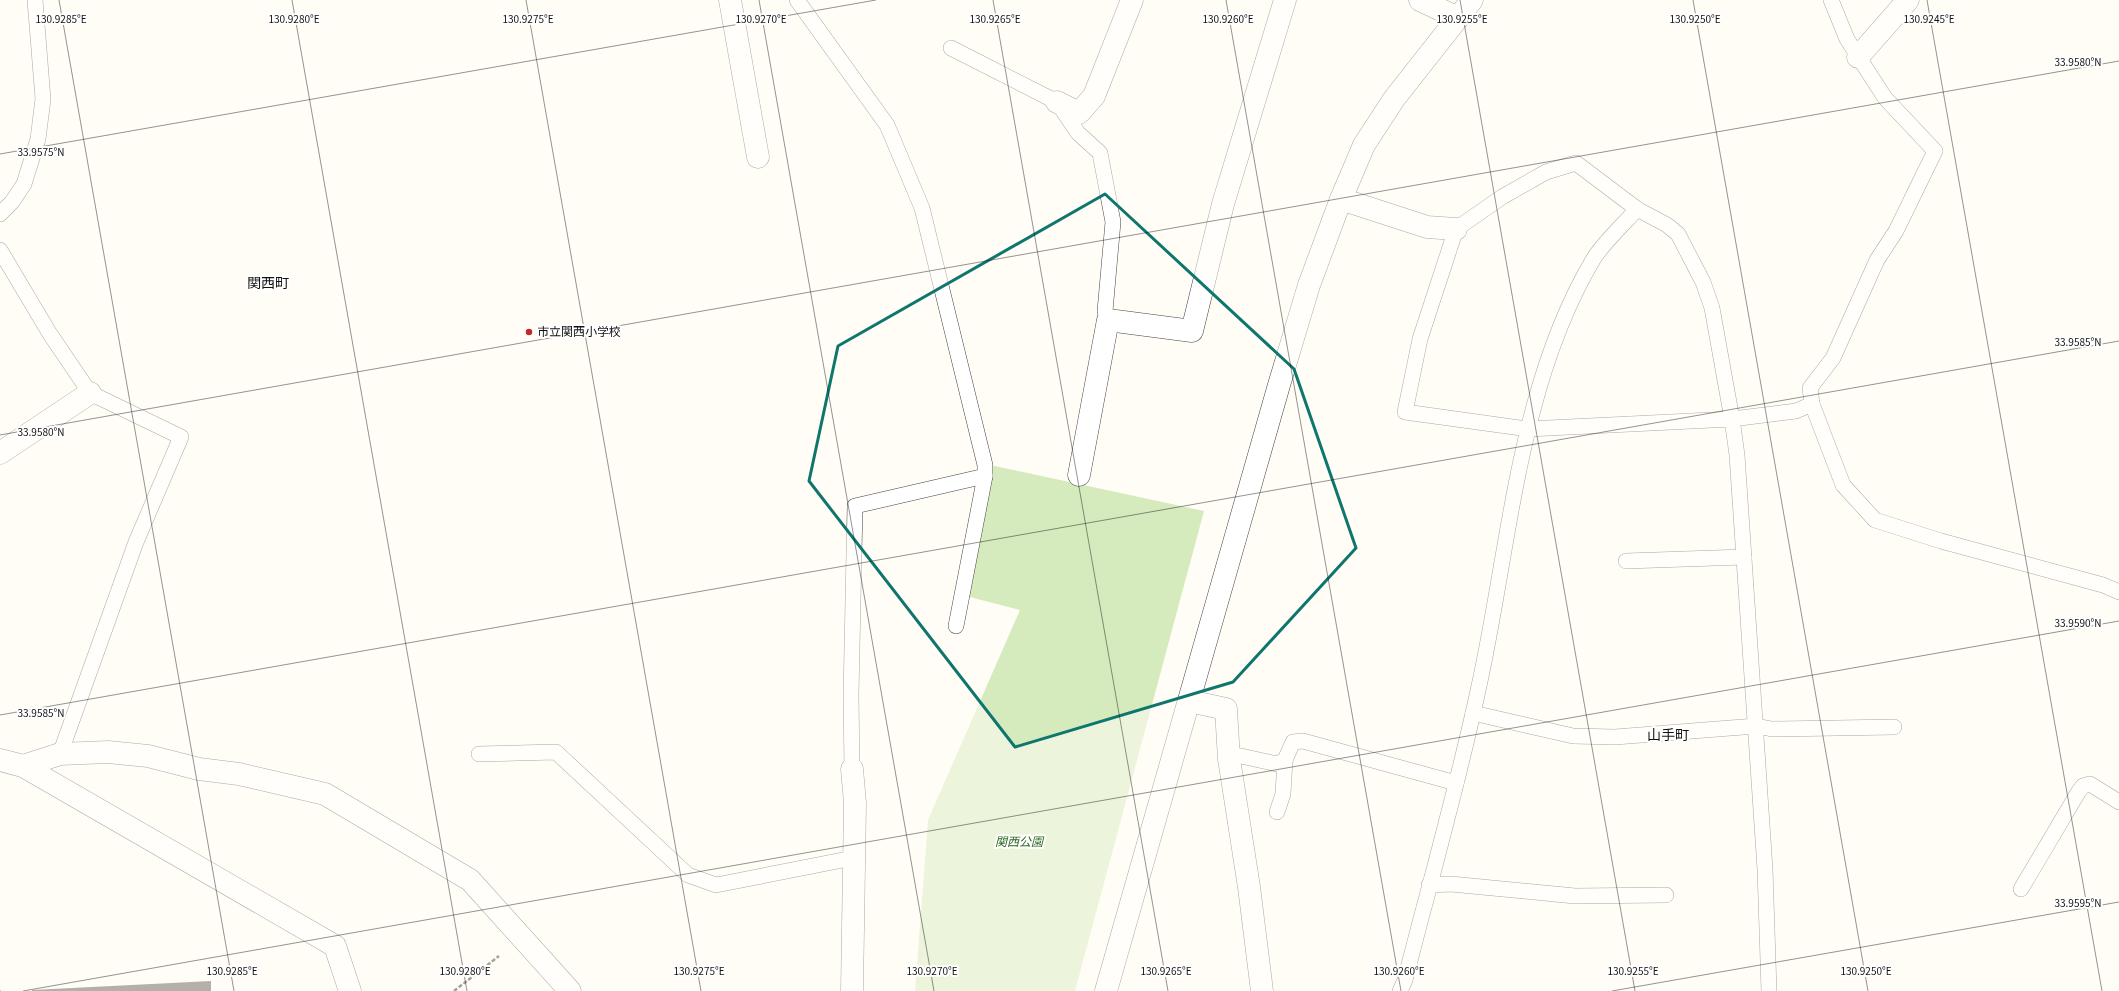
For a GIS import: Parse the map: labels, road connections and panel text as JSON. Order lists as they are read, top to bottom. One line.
{"districts":["関西町","山手町"],"parks":["関西公園"],"places":["市立関西小学校"],"coordinates":["130.9285°E","130.9280°E","130.9275°E","130.9270°E","130.9265°E","130.9260°E","130.9255°E","130.9250°E","130.9245°E","33.9580°N","33.9575°N","33.9585°N","33.9590°N","33.9595°N"]}
